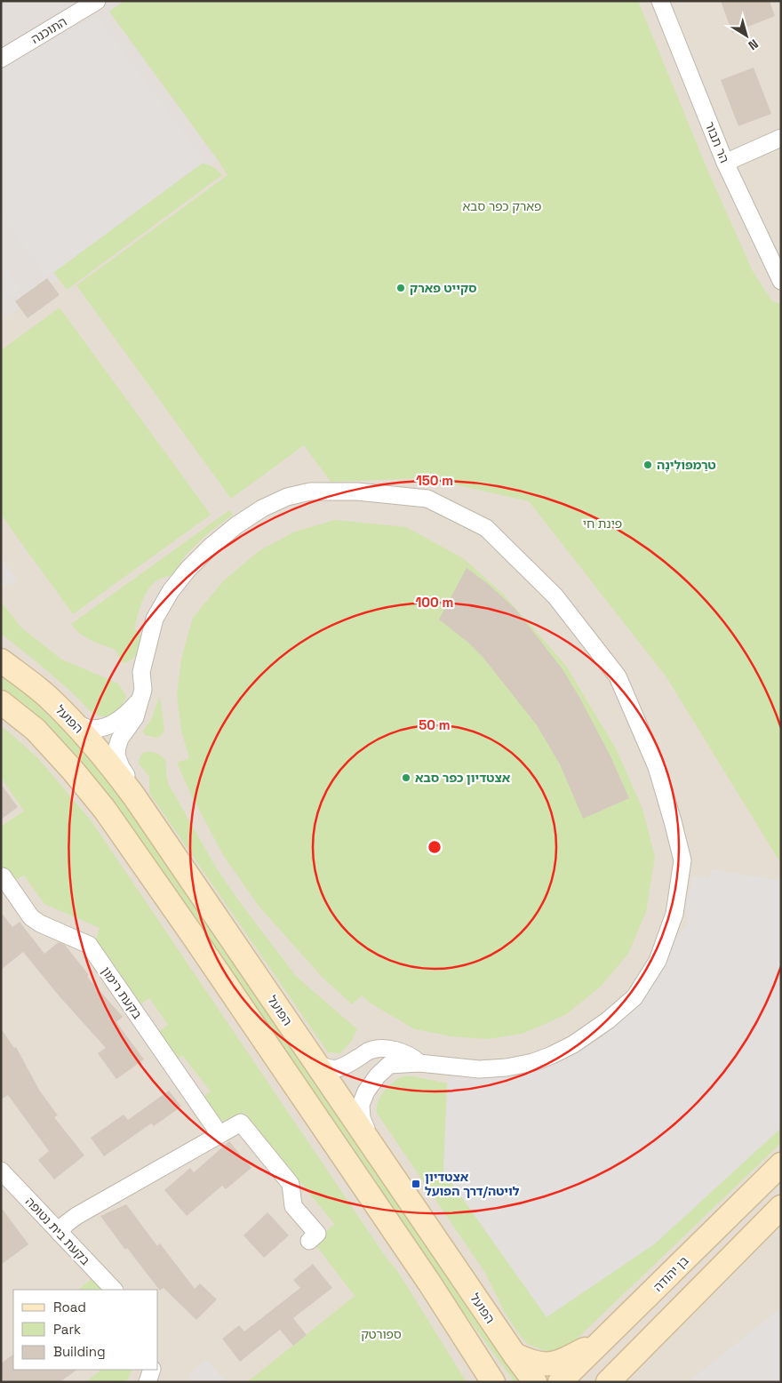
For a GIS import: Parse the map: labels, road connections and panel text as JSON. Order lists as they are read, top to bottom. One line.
{"streets":{"main road":["הפועל","בן יהודה"],"street":["התוכנה","הר תבור","בקעת רימון","בקעת בית נטופה"]},"parks":["פארק כפר סבא","פינת חי","ספורטק"],"places":{"other":["סקייט פארק","טרַמפּוֹלִינָה","אצטדיון כפר סבא"],"transit":["אצטדיון לויטה/דרך הפועל"]},"legend":["Road","Park","Building"],"north":"bottom right","rings":["150 m","100 m","50 m"]}
